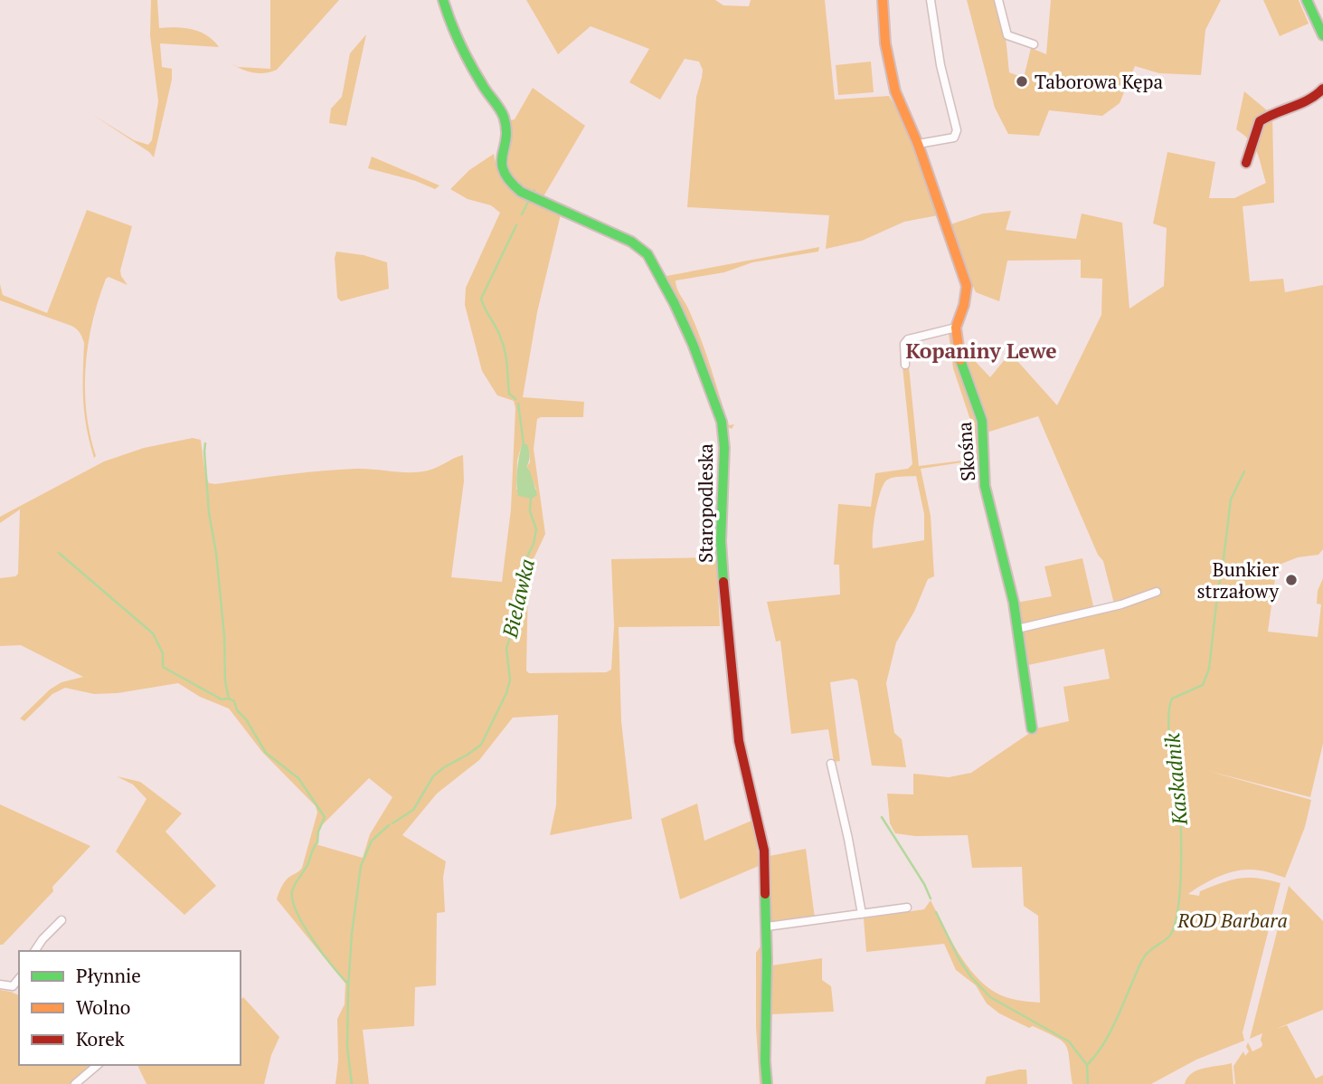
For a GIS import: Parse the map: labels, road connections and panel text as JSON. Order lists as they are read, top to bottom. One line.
{"streets":{"street":["Skośna","Staropodleska"]},"districts":["Kopaniny Lewe"],"water":["Bielawka","Kaskadnik"],"parks":["ROD Barbara"],"places":["Taborowa Kępa","Bunkier strzałowy"],"legend":["Płynnie","Wolno","Korek"]}
